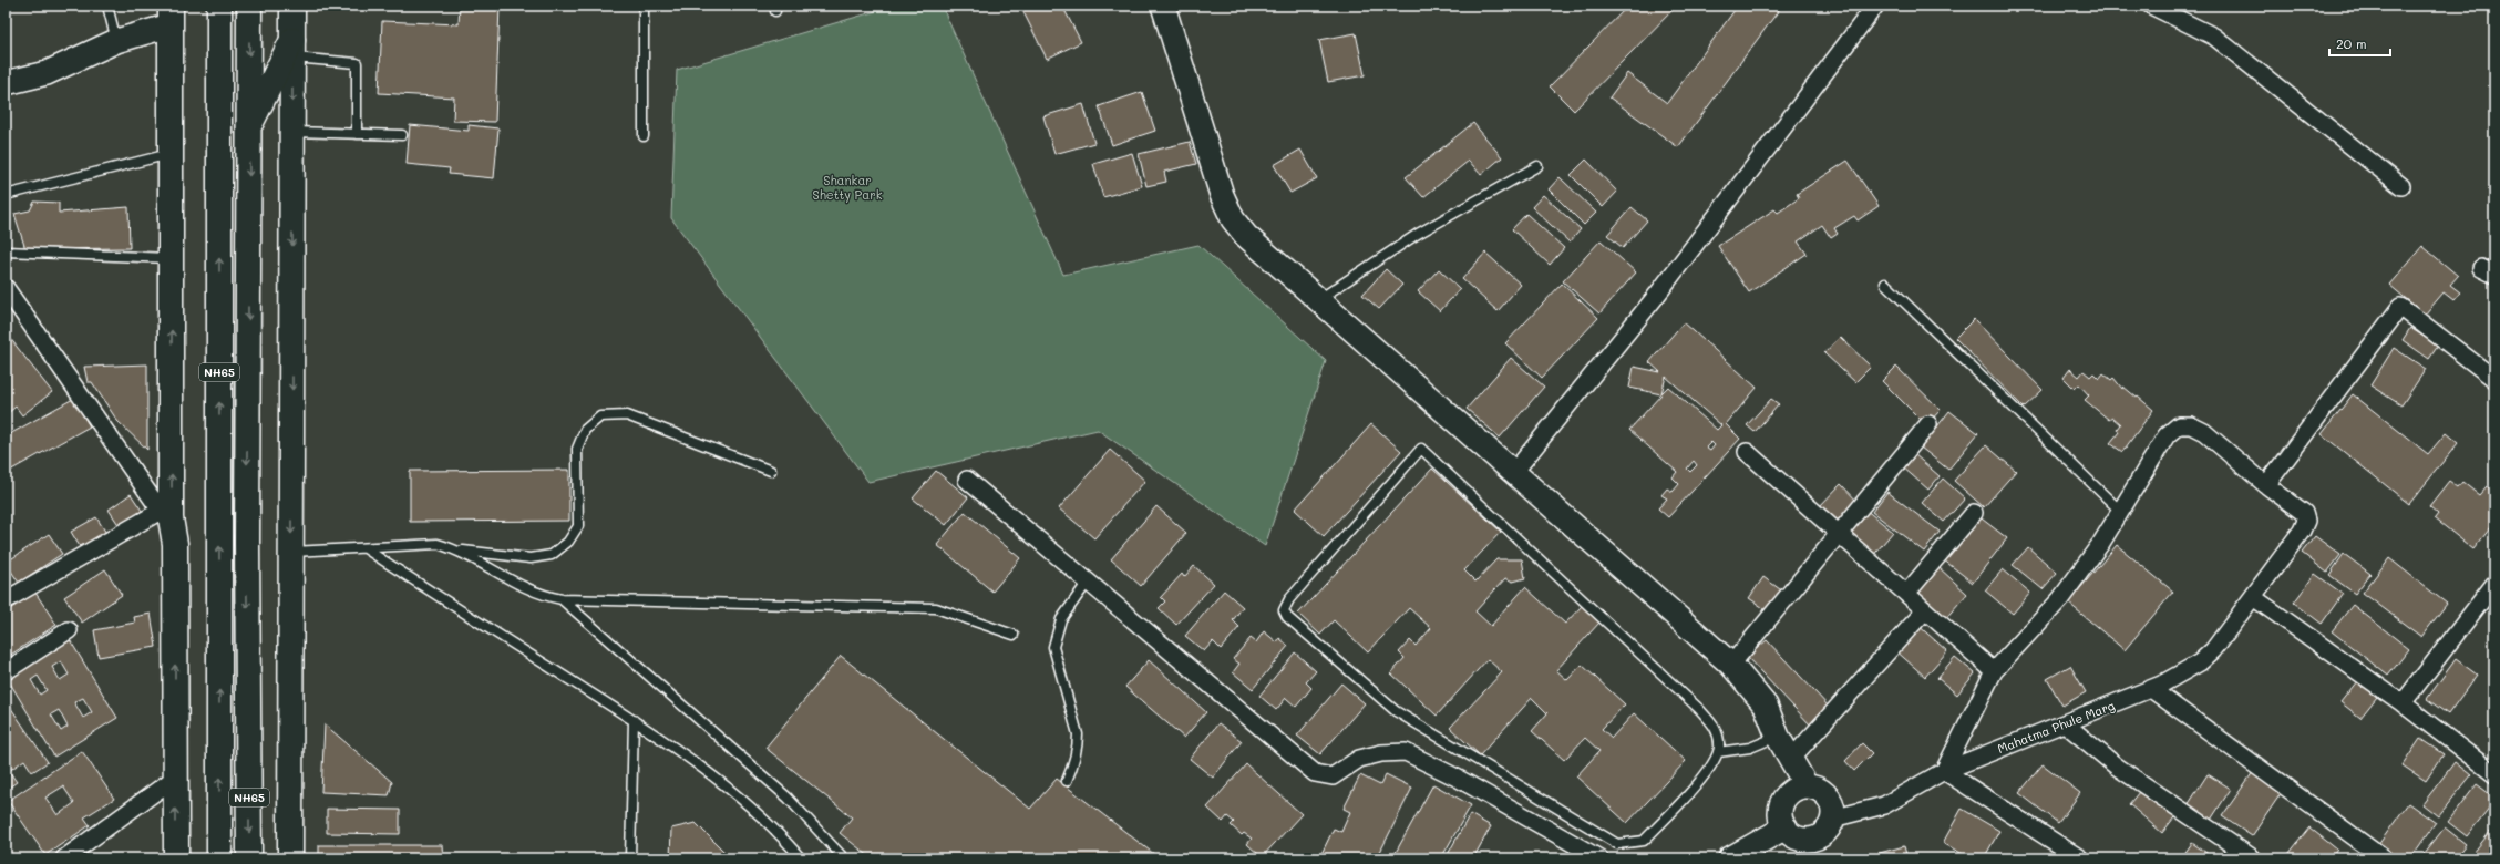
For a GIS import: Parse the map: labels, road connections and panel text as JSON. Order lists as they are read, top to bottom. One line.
{"streets":{"main road":["NH65"],"street":["Mahatma Phule Marg"]},"parks":["Shankar Shetty Park"],"scale_bar":"20 m"}
